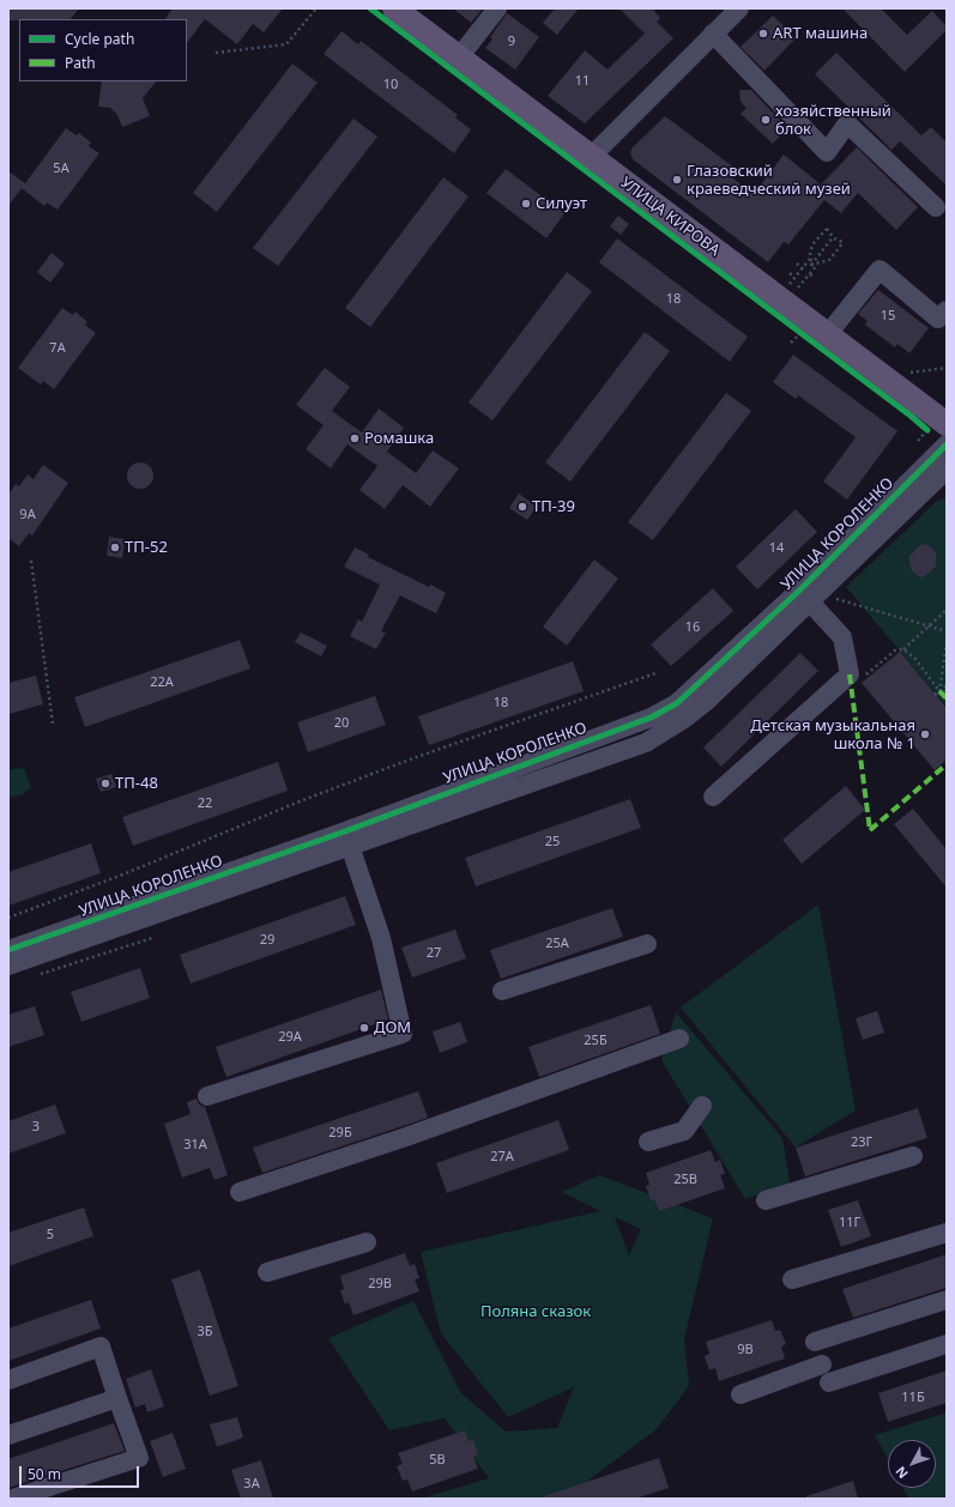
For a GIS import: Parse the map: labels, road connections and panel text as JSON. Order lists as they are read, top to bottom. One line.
{"streets":{"main road":["УЛИЦА КИРОВА"],"street":["УЛИЦА КОРОЛЕНКО"]},"parks":["Поляна сказок"],"places":["ART машина","хозяйственный блок","Глазовский краеведческий музей","Силуэт","Ромашка","ТП-39","ТП-52","Детская музыкальная школа № 1","ТП-48","ДОМ"],"house_numbers":["9","11","10","5А","18","15","7А","9А","14","16","22А","18","20","22","25","29","25А","27","29А","25Б","3","29Б","23Г","31А","27А","25В","11Г","5","29В","3Б","9В","11Б","5В","3А"],"legend":["Cycle path","Path"],"scale_bar":"50 m","north":"bottom left"}
